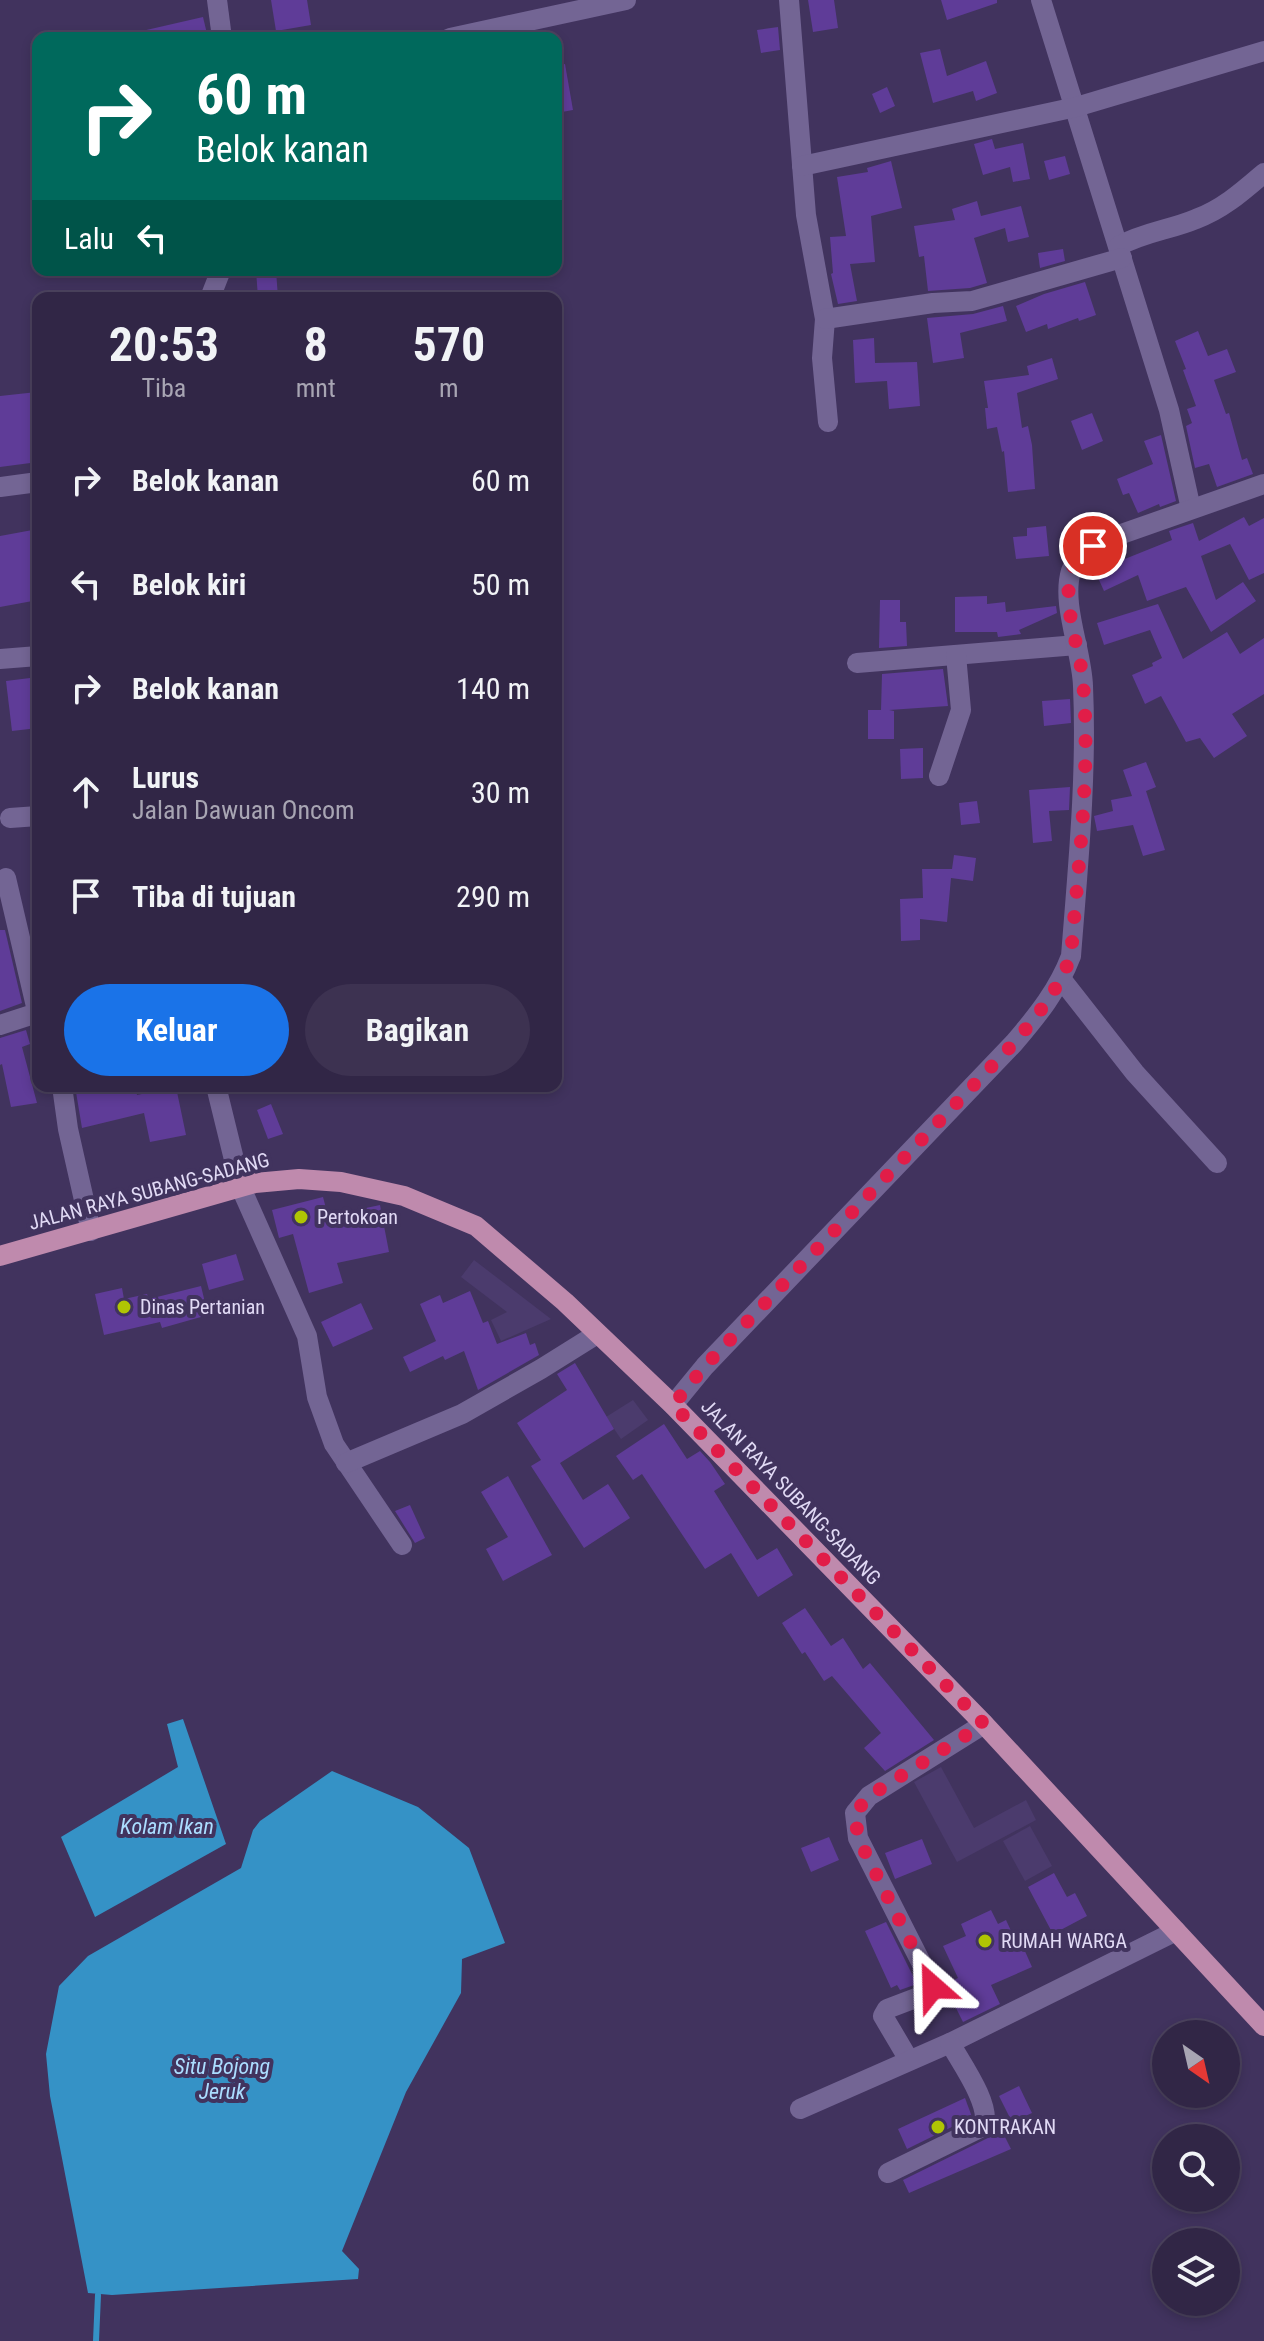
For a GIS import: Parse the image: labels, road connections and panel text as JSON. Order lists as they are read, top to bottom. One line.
{"streets":{"main road":["JALAN RAYA SUBANG-SADANG"]},"water":["Kolam Ikan","Situ Bojong Jeruk"],"places":["Pertokoan","Dinas Pertanian","RUMAH WARGA","KONTRAKAN"],"north":"bottom right","page":{"turn":["60 m","Belok kanan"],"then":"Lalu","eta":["20:53","Tiba","8","mnt","570","m"],"list":[{"name":"Belok kanan","value":"60 m"},{"name":"Belok kiri","value":"50 m"},{"name":"Belok kanan","value":"140 m"},{"name":"Lurus","note":"Jalan Dawuan Oncom","value":"30 m"},{"name":"Tiba di tujuan","value":"290 m"}],"buttons":["Keluar","Bagikan"]}}
